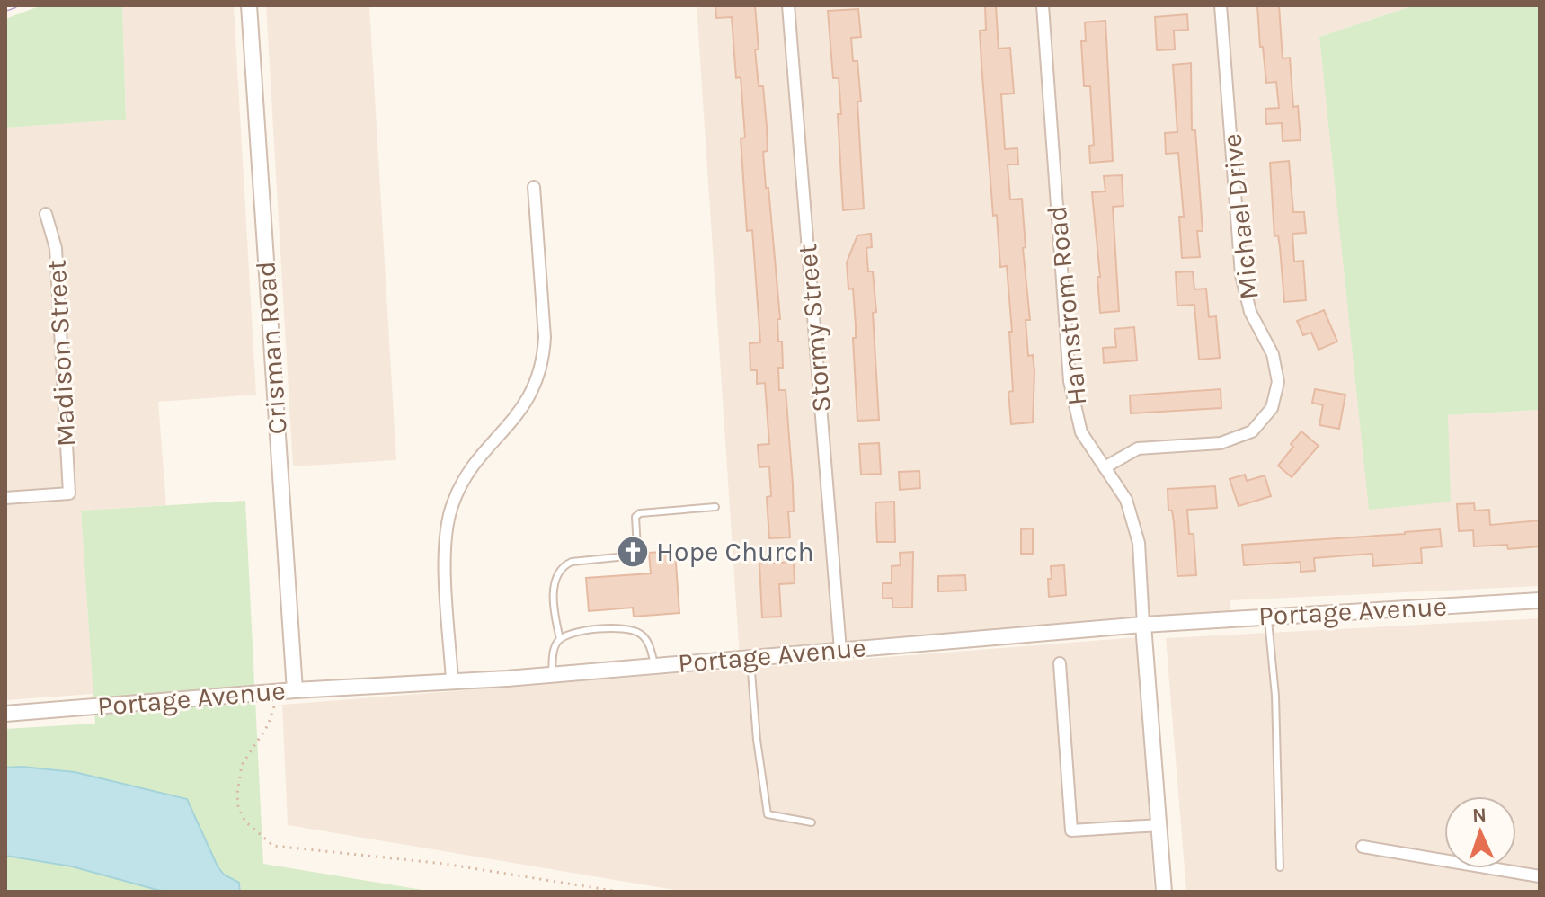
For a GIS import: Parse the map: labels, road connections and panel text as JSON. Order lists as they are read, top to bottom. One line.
{"streets":{"street":["Michael Drive","Hamstrom Road","Stormy Street","Crisman Road","Madison Street","Portage Avenue"]},"crossings":[["Michael Drive","Hamstrom Road"],["Hamstrom Road","Portage Avenue"],["Stormy Street","Portage Avenue"],["Crisman Road","Portage Avenue"]],"places":{"church":["Hope Church"]},"north":"top"}
